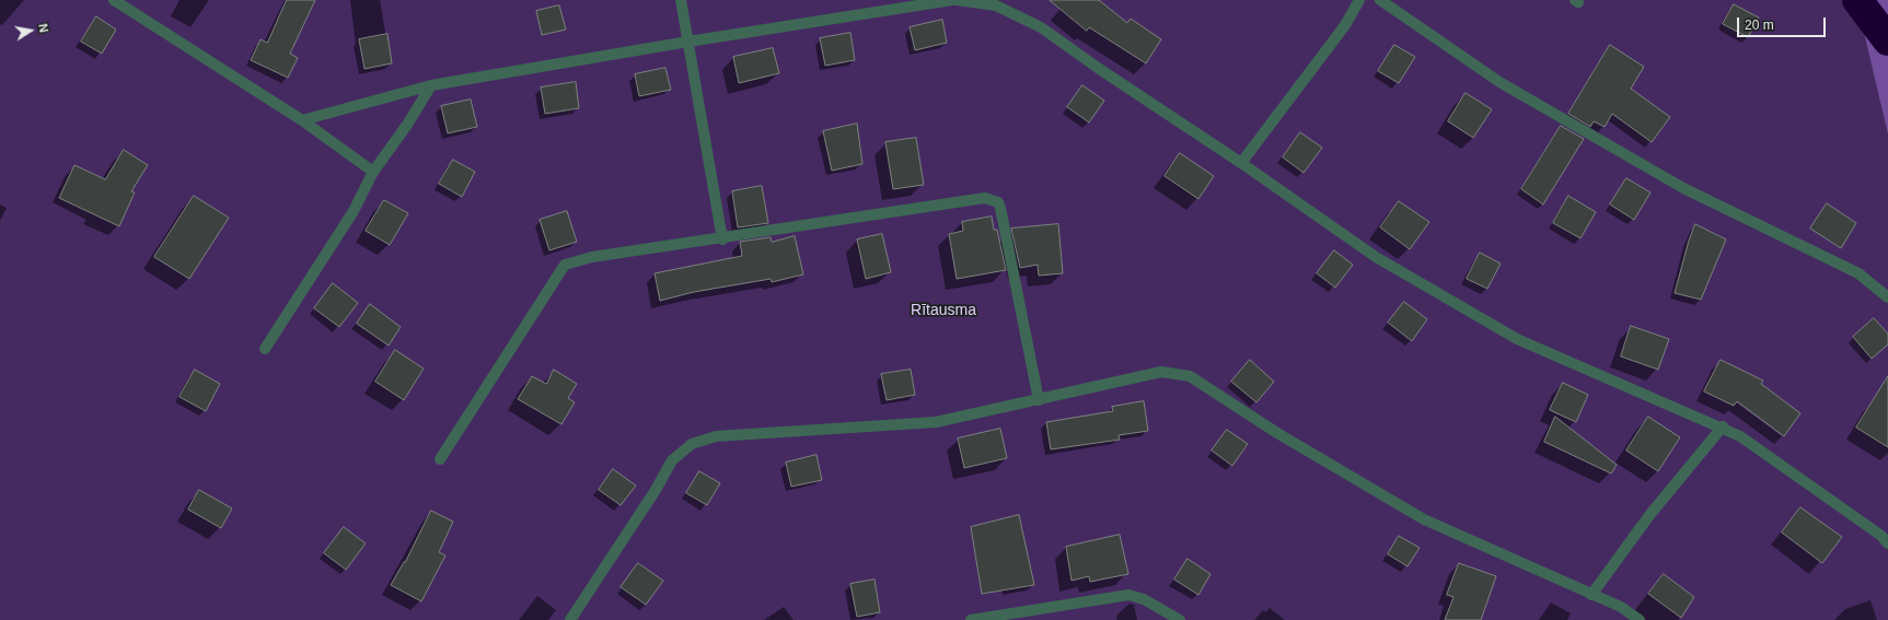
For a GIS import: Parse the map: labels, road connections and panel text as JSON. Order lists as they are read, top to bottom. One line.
{"parks":["Rītausma"],"scale_bar":"20 m","north":"right"}
